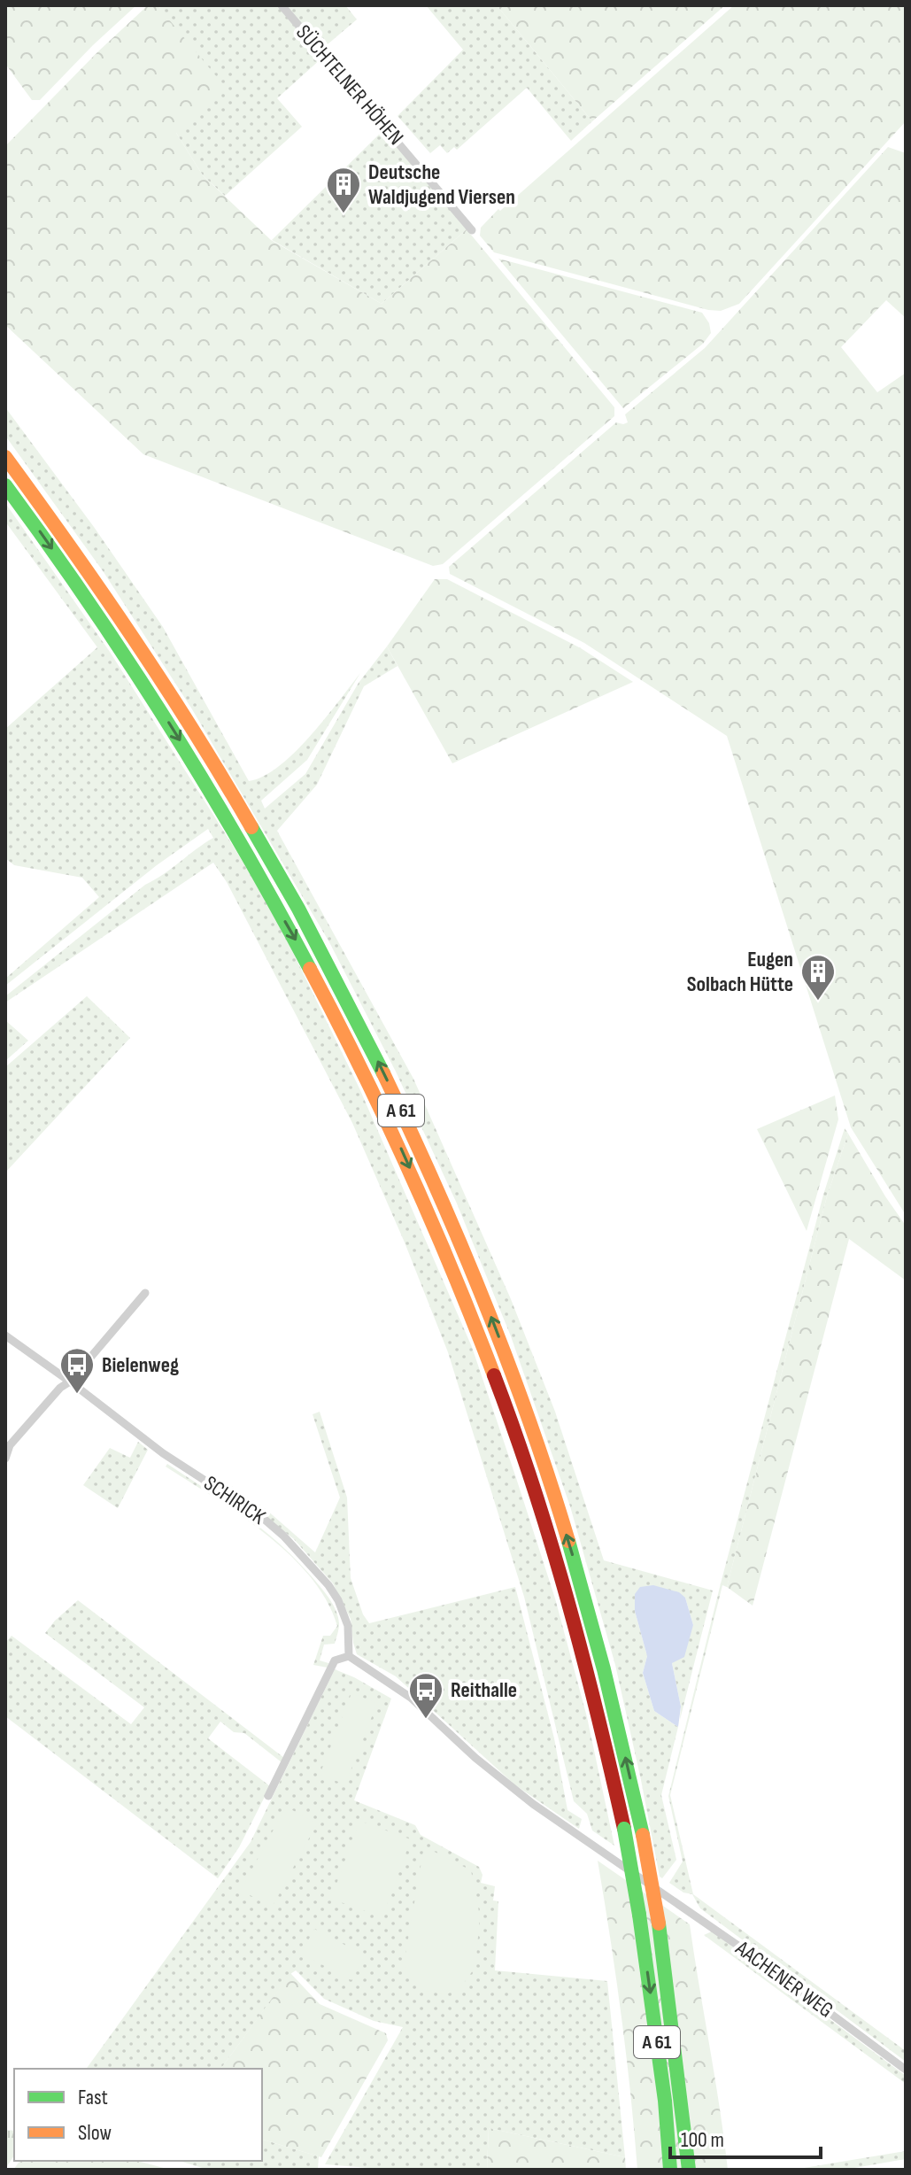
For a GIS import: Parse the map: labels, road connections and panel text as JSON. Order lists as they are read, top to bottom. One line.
{"streets":{"highway":["A 61"],"street":["SÜCHTELNER HÖHEN","SCHIRICK","AACHENER WEG"]},"crossings":[["SCHIRICK","AACHENER WEG"]],"places":{"building":["Deutsche Waldjugend Viersen","Eugen Solbach Hütte"],"bus stop":["Bielenweg","Reithalle"]},"legend":["Fast","Slow"],"scale_bar":"100 m"}
